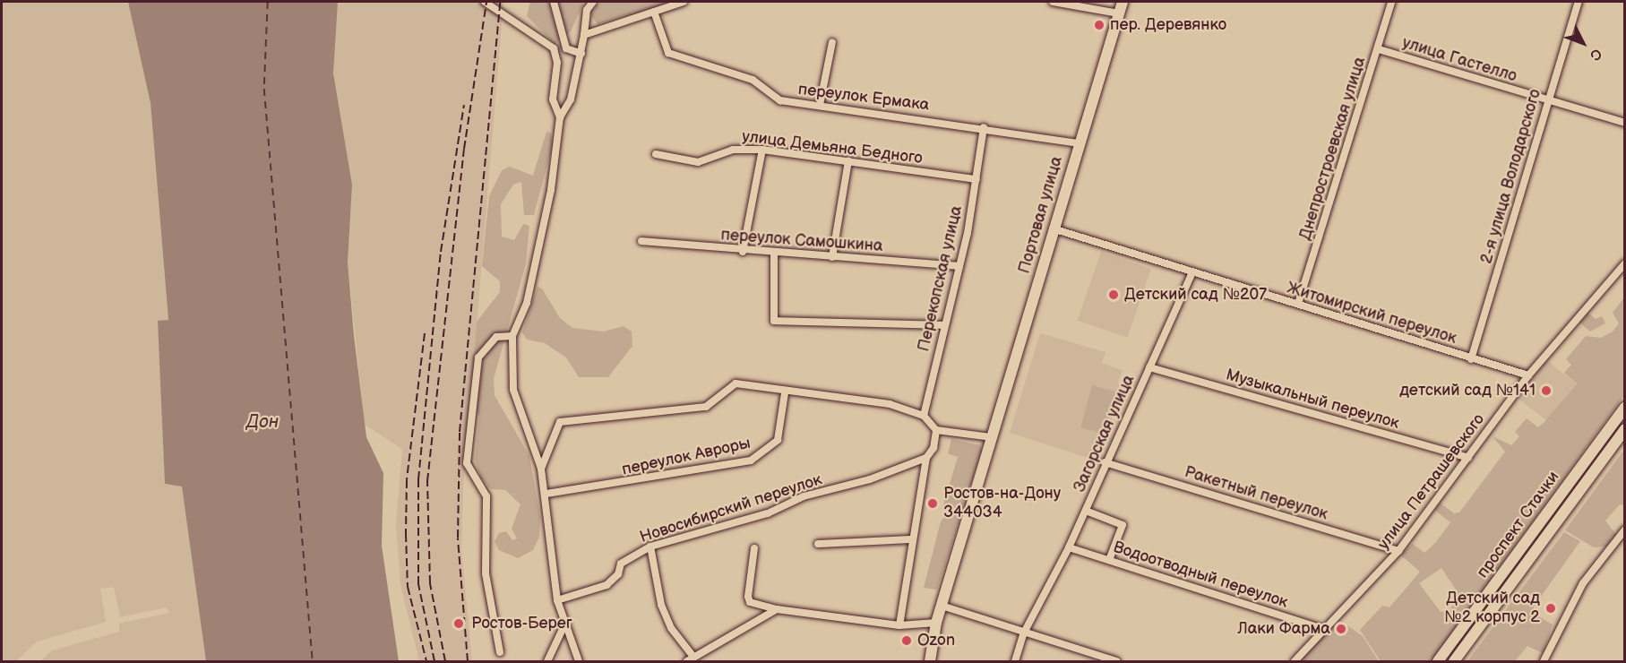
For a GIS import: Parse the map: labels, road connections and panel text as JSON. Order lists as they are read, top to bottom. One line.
{"streets":{"main road":["Портовая улица","проспект Стачки"],"street":["улица Гастелло","переулок Ермака","улица Демьяна Бедного","Днепростроевская улица","2-я улица Володарского","переулок Самошкина","Перекопская улица","Житомирский переулок","Музыкальный переулок","Загорская улица","переулок Авроры","улица Петрашевского","Ракетный переулок","Новосибирский переулок","Водоотводный переулок"]},"crossings":[["улица Гастелло","Днепростроевская улица"],["улица Гастелло","2-я улица Володарского"],["переулок Ермака","Портовая улица"],["переулок Ермака","Перекопская улица"],["улица Демьяна Бедного","Перекопская улица"],["Днепростроевская улица","Житомирский переулок"],["2-я улица Володарского","Житомирский переулок"],["Портовая улица","Житомирский переулок"],["переулок Самошкина","Перекопская улица"],["Житомирский переулок","Загорская улица"],["Житомирский переулок","улица Петрашевского"],["Музыкальный переулок","Загорская улица"],["Музыкальный переулок","улица Петрашевского"],["Загорская улица","Ракетный переулок"],["Загорская улица","Водоотводный переулок"],["улица Петрашевского","Ракетный переулок"],["улица Петрашевского","Водоотводный переулок"]],"water":["Дон"],"places":["пер. Деревянко","Детский сад №207","детский сад №141","Ростов-на-Дону 344034","Детский сад №2 корпус 2","Ростов-Берег","Лаки Фарма","Ozon"],"north":"bottom right"}
